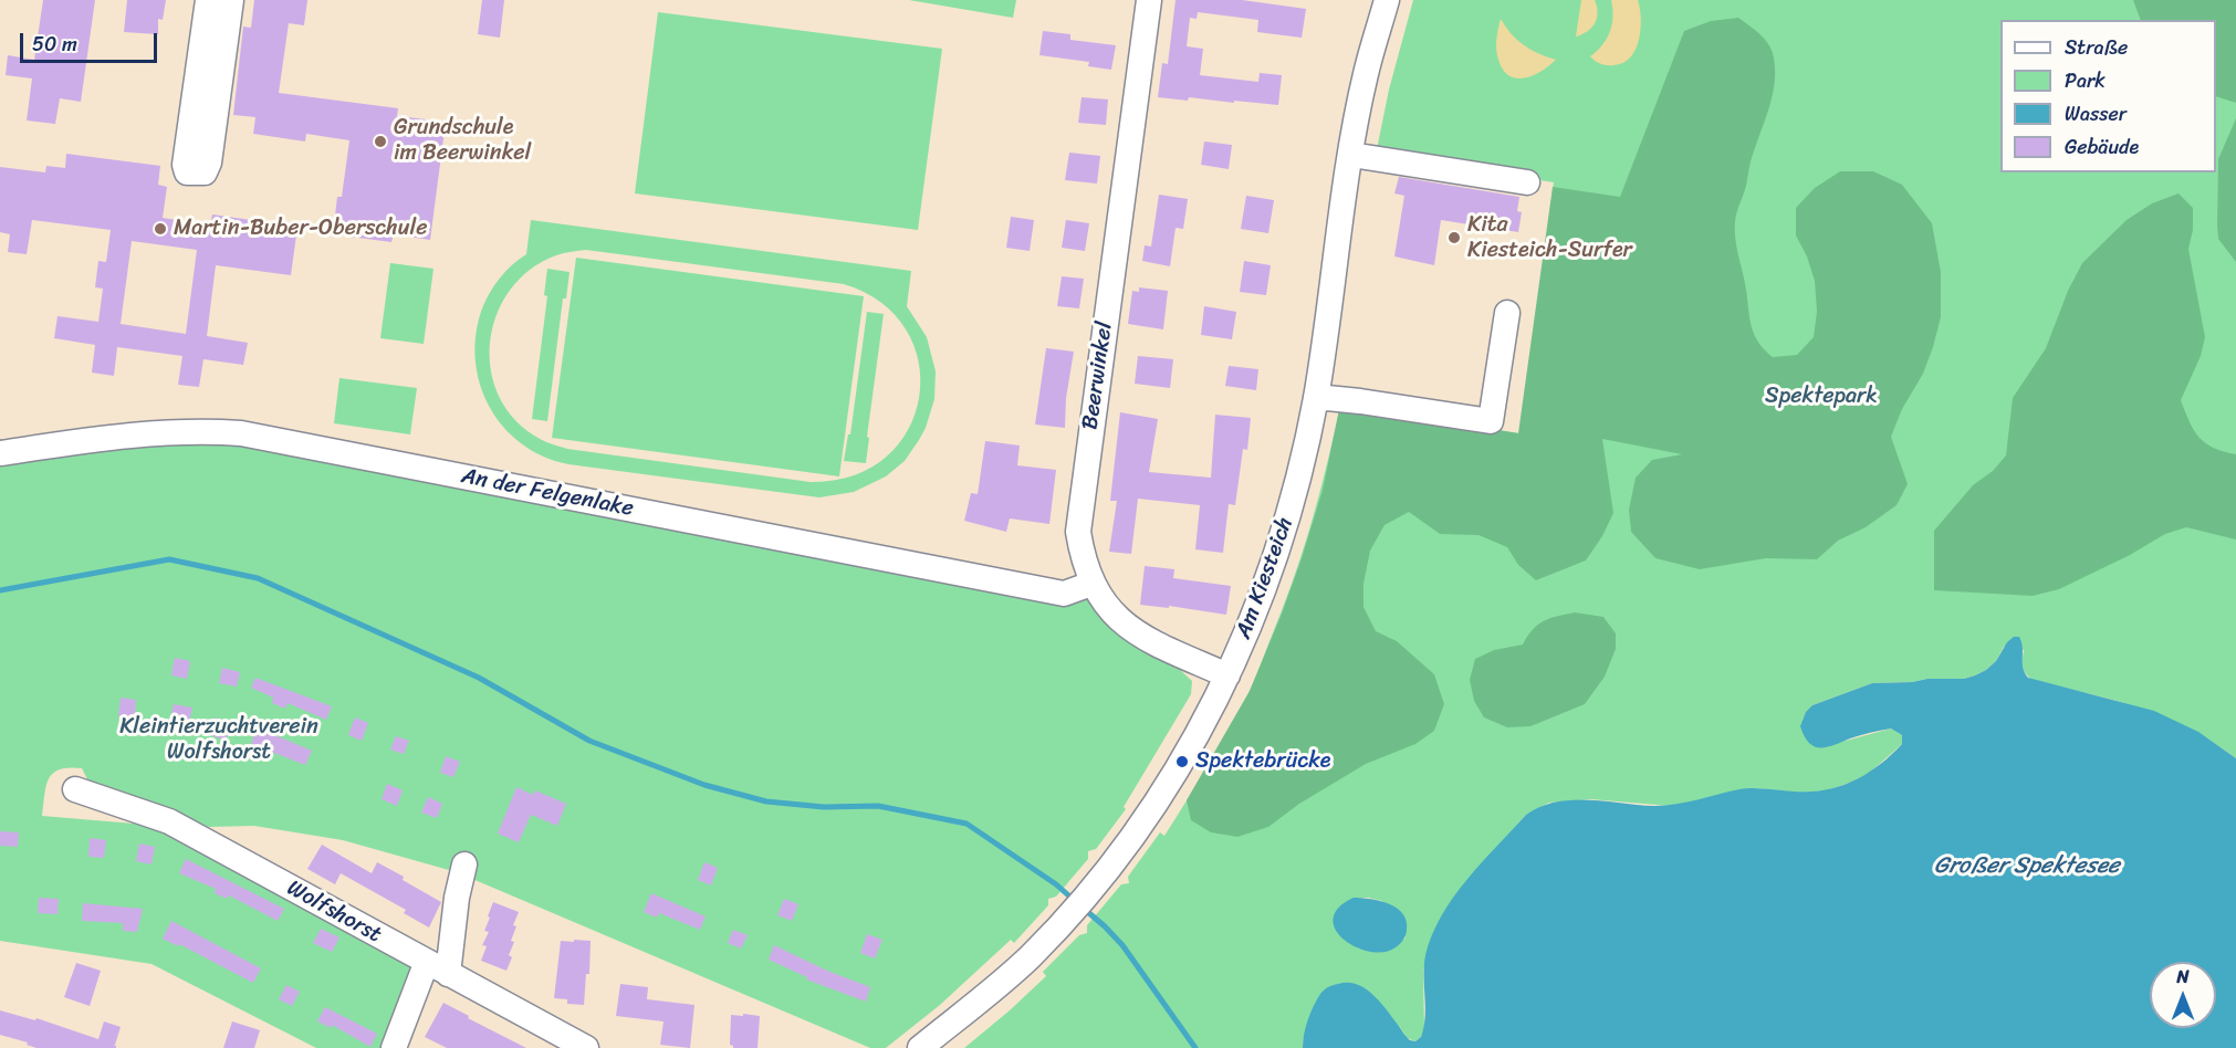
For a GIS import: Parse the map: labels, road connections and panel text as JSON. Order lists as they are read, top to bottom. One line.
{"streets":{"street":["Beerwinkel","An der Felgenlake","Am Kiesteich","Wolfshorst"]},"crossings":[["Beerwinkel","An der Felgenlake"],["Beerwinkel","Am Kiesteich"]],"water":["Großer Spektesee"],"parks":["Spektepark","Kleintierzuchtverein Wolfshorst"],"places":["Grundschule im Beerwinkel","Martin-Buber-Oberschule","Kita Kiesteich-Surfer","Spektebrücke"],"legend":["Straße","Park","Wasser","Gebäude"],"scale_bar":"50 m","north":"top"}
